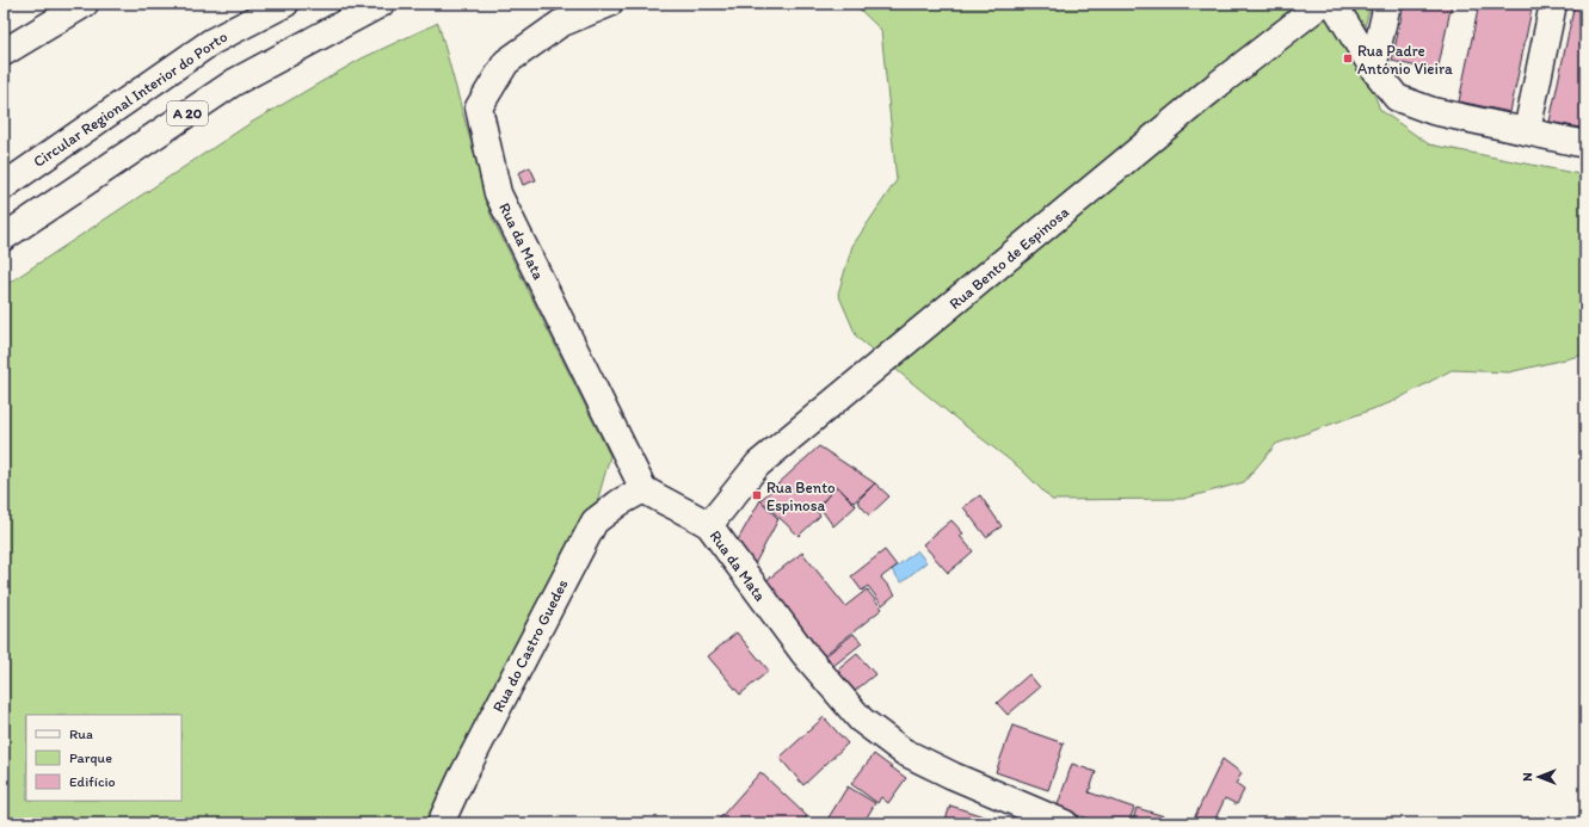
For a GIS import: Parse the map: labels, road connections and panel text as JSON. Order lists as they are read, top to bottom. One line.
{"streets":{"main road":["Circular Regional Interior do Porto","A 20","Rua da Mata","Rua Bento de Espinosa","Rua do Castro Guedes"]},"crossings":[["Rua da Mata","Rua Bento de Espinosa"],["Rua da Mata","Rua do Castro Guedes"]],"places":{"transit":["Rua Padre António Vieira","Rua Bento Espinosa"]},"legend":["Rua","Parque","Edifício"],"north":"left"}
